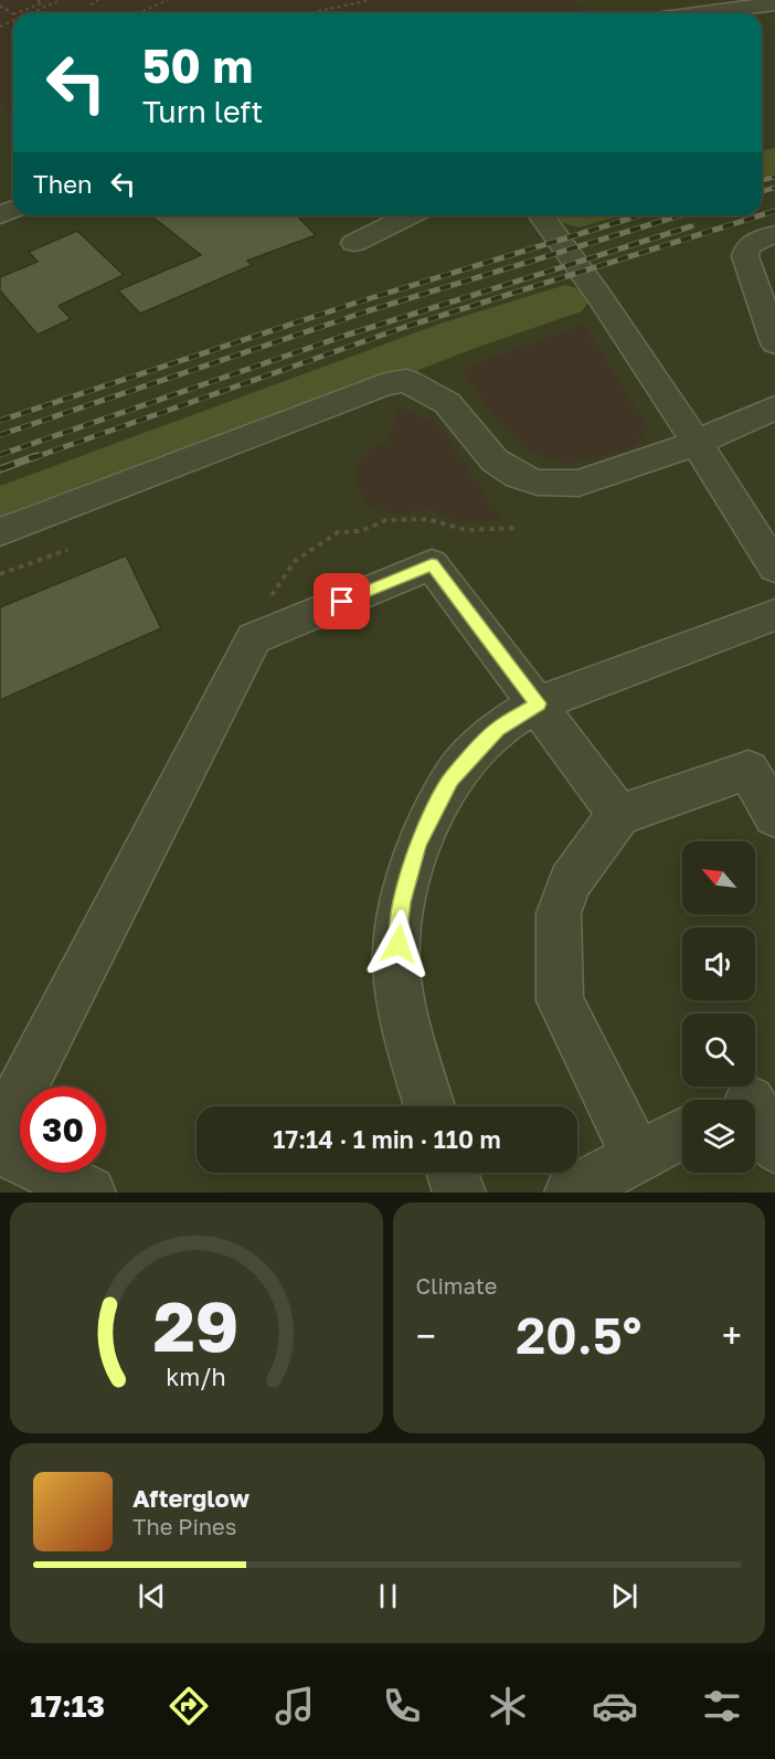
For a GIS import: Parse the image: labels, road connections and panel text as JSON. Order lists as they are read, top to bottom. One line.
{"north":"top left","page":{"turn":["50 m","Turn left"],"then":"Then","limit":"30","trip":"17:14 · 1 min · 110 m","tile":"Climate","heat":["−","20.5°","+"],"song":["Afterglow","The Pines"],"tabs":"17:13","gauge":["29","km/h"]}}
